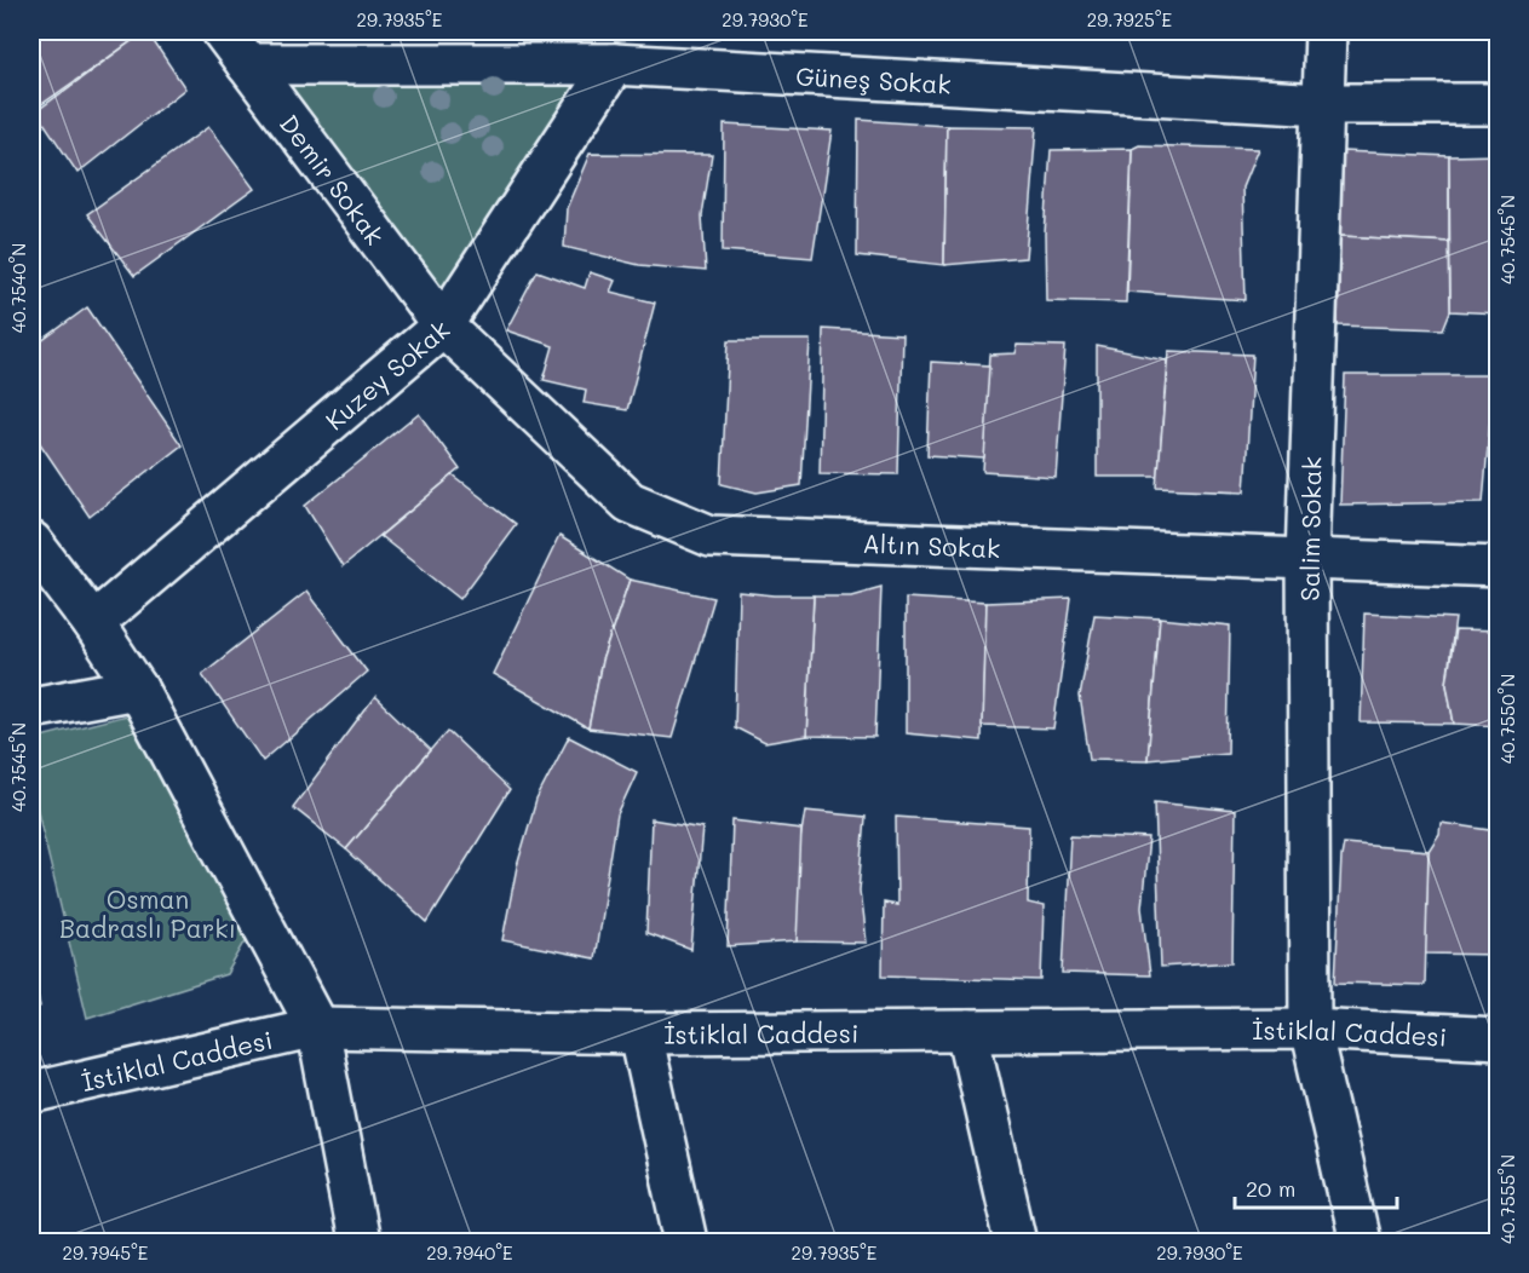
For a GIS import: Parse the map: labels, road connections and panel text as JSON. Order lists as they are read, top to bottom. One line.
{"streets":{"street":["Güneş Sokak","Demir Sokak","Kuzey Sokak","Salim Sokak","Altın Sokak","İstiklal Caddesi"]},"crossings":[["Güneş Sokak","Demir Sokak"],["Güneş Sokak","Kuzey Sokak"],["Güneş Sokak","Salim Sokak"],["Demir Sokak","Kuzey Sokak"],["Demir Sokak","Altın Sokak"],["Kuzey Sokak","Altın Sokak"],["Salim Sokak","Altın Sokak"],["Salim Sokak","İstiklal Caddesi"]],"parks":["Osman Badraslı Parkı"],"scale_bar":"20 m","coordinates":["29.7935°E","29.7930°E","29.7925°E","40.7545°N","40.7540°N","40.7550°N","40.7555°N","29.7945°E","29.7940°E"]}
